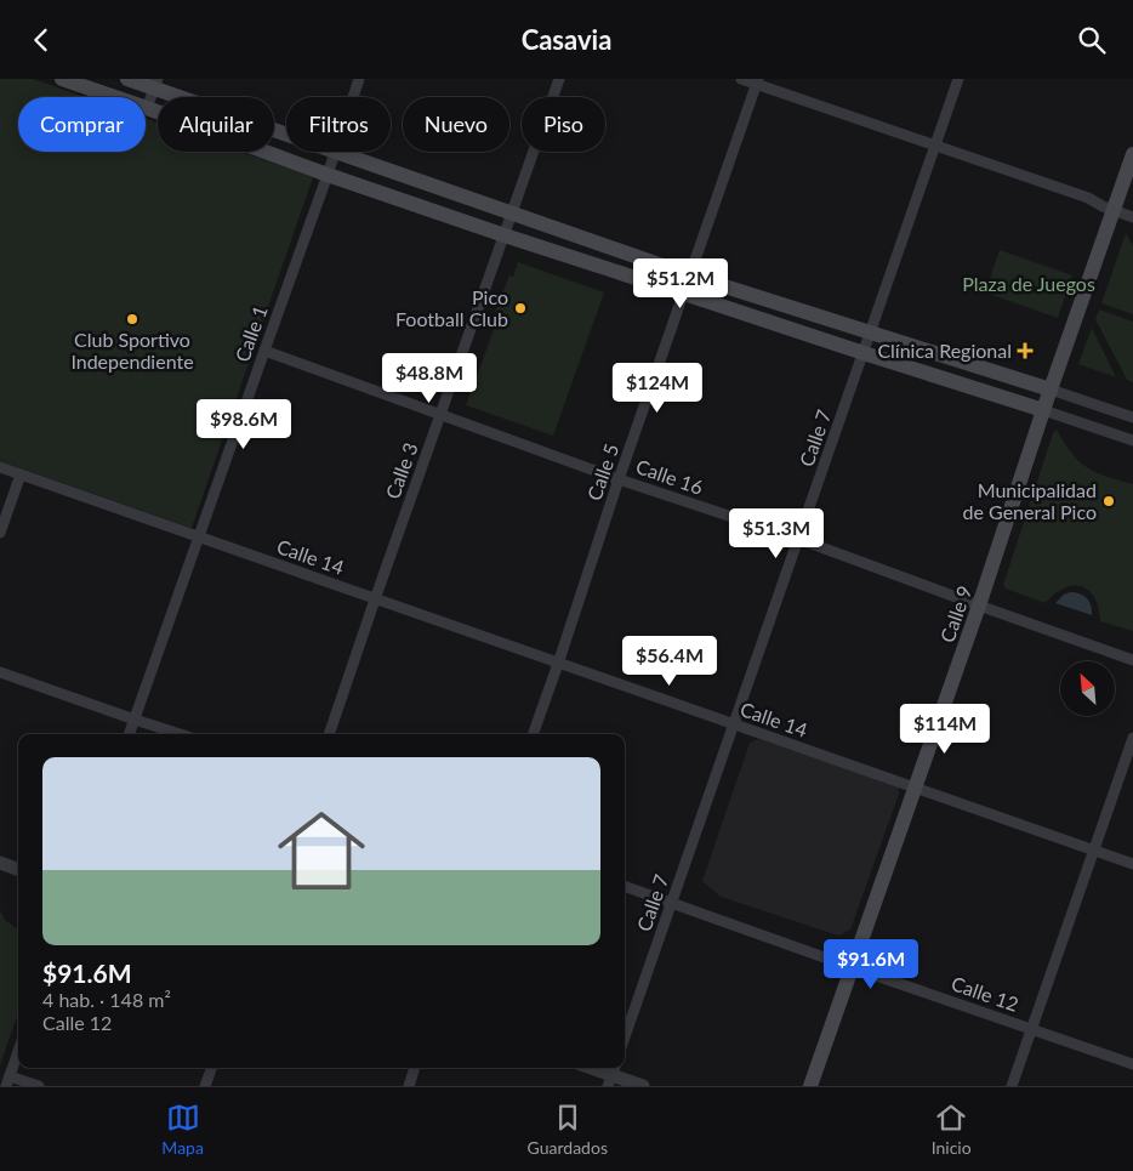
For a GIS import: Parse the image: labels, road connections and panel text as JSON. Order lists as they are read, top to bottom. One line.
{"streets":{"main road":["Calle 9"],"street":["Calle 1","Calle 7","Calle 3","Calle 5","Calle 16","Calle 14","Calle 12"]},"crossings":[["Calle 1","Calle 16"],["Calle 1","Calle 14"],["Calle 7","Calle 16"],["Calle 7","Calle 14"],["Calle 7","Calle 12"],["Calle 3","Calle 16"],["Calle 3","Calle 14"],["Calle 5","Calle 16"],["Calle 5","Calle 14"],["Calle 16","Calle 9"],["Calle 14","Calle 9"],["Calle 9","Calle 12"]],"parks":["Plaza de Juegos"],"places":{"other":["Pico Football Club","Club Sportivo Independiente","Municipalidad de General Pico"],"health":["Clínica Regional"]},"north":"top left","page":{"header":"Casavia","chip":["Comprar","Alquilar","Filtros","Nuevo","Piso"],"price":["$51.2M","$48.8M","$124M","$98.6M","$51.3M","$56.4M","$114M","$91.6M"],"list":[{"name":"$91.6M","note":"4 hab. · 148 m² · Calle 12"}],"tabs":["Mapa","Guardados","Inicio"]}}
